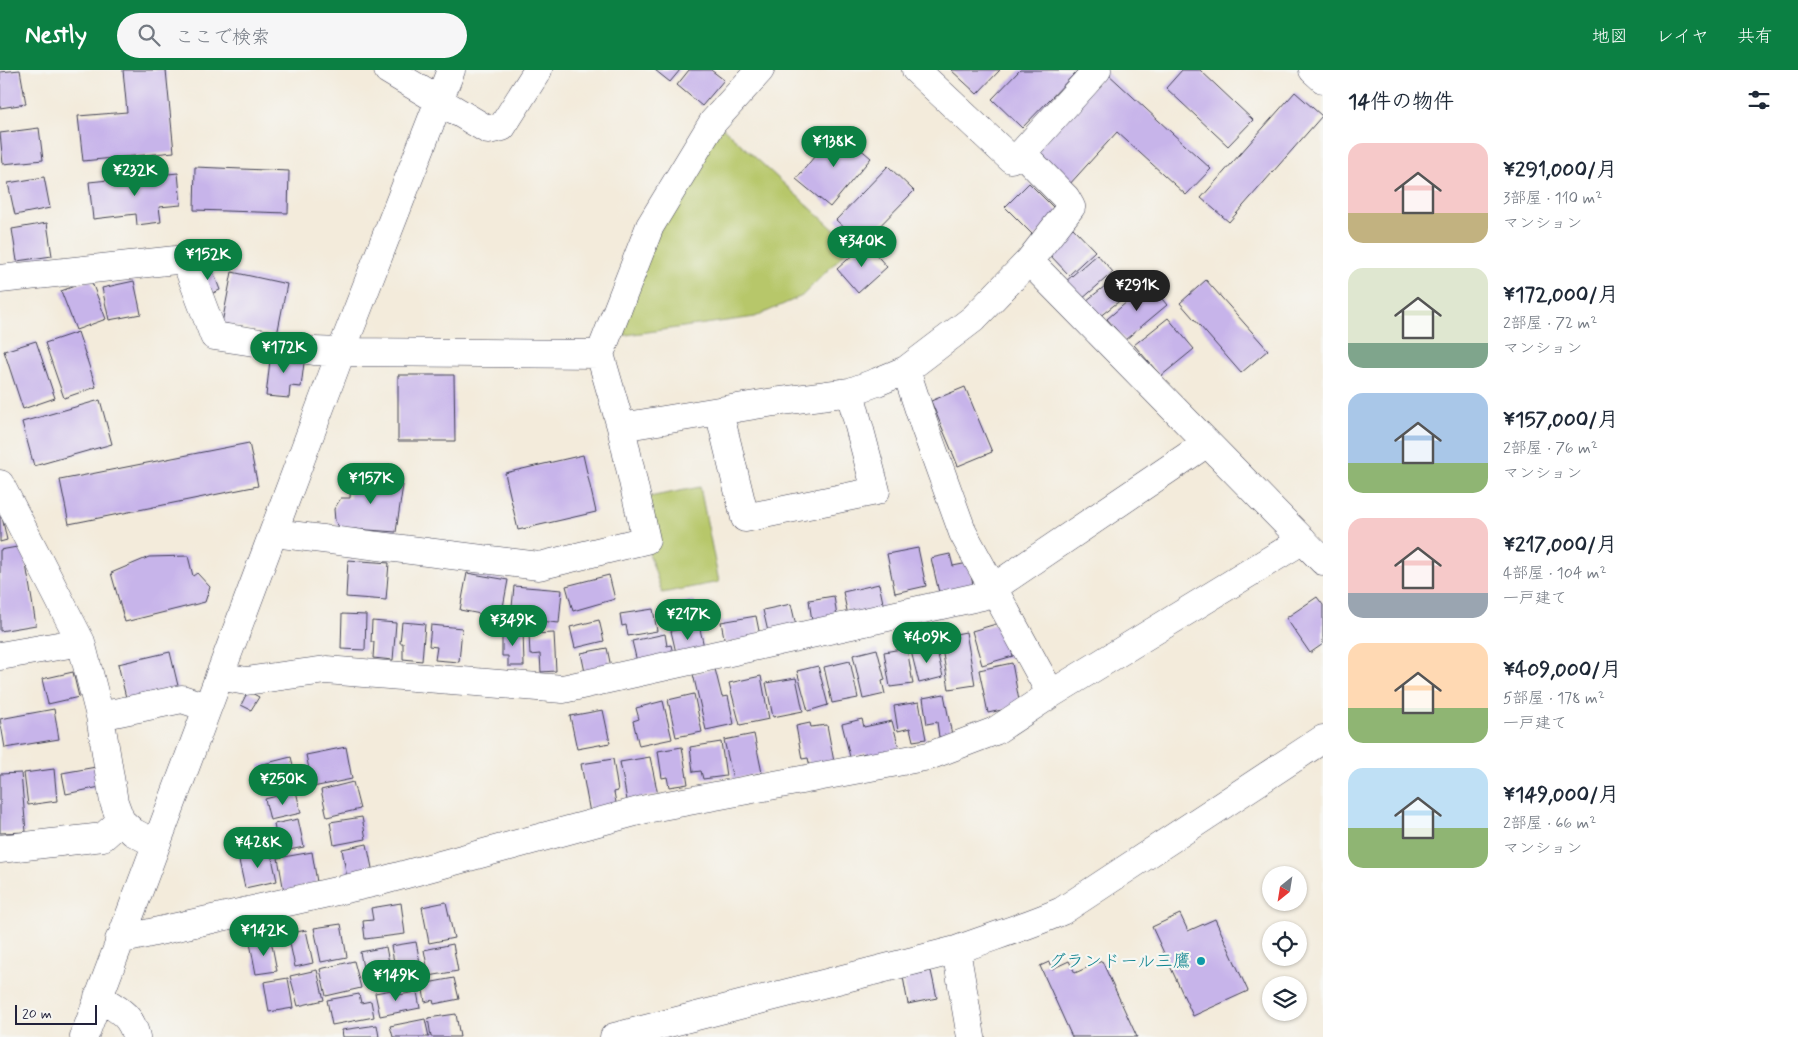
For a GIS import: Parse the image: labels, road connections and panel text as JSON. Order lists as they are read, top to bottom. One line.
{"places":["グランドール三鷹"],"scale_bar":"20 m","north":"bottom left","page":{"header":"Nestly","search":"ここで検索","nav":["地図","レイヤ","共有"],"heading":"14件の物件","price":["¥138K","¥232K","¥340K","¥152K","¥291K","¥172K","¥157K","¥217K","¥349K","¥409K","¥250K","¥428K","¥142K","¥149K"],"list":[{"name":"¥291,000/月","note":"3部屋 · 110 m² · マンション"},{"name":"¥172,000/月","note":"2部屋 · 72 m² · マンション"},{"name":"¥157,000/月","note":"2部屋 · 76 m² · マンション"},{"name":"¥217,000/月","note":"4部屋 · 104 m² · 一戸建て"},{"name":"¥409,000/月","note":"5部屋 · 178 m² · 一戸建て"},{"name":"¥149,000/月","note":"2部屋 · 66 m² · マンション"}],"scale":"20 m"}}
